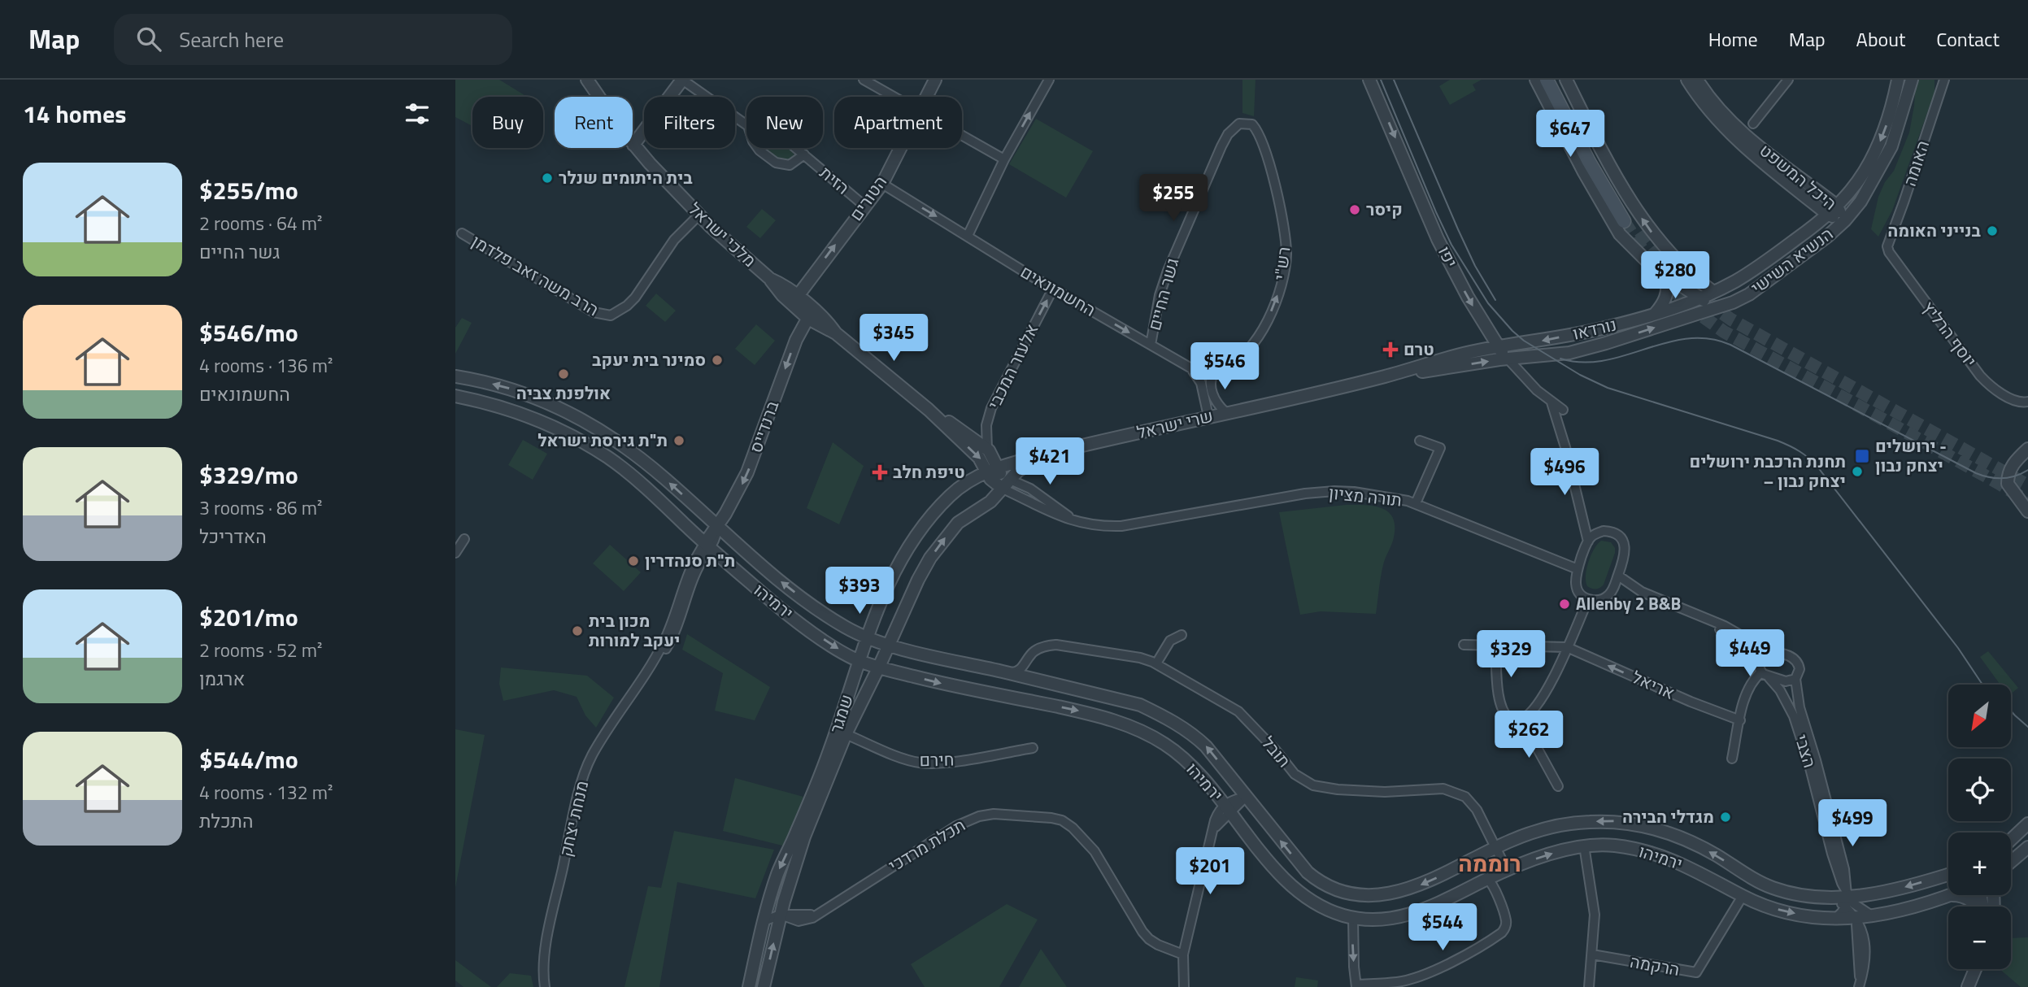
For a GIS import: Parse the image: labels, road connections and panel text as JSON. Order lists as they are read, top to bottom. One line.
{"streets":{"street":["האומה","היכל המשפט","הזית","הטורים","מלכי ישראל","יפו","הנשיא השישי","רש\"י","הרב משה זאב פלדמן","החשמונאים","גשר החיים","נורדאו","יוסף הרליץ","אלעזר המכבי","שרי ישראל","ברנדייס","תורה מציון","ירמיהו","אריאל","שמגר","הצבי","תובל","חירם","מנחת יצחק","תכלת מרדכי","הרקמה"]},"crossings":[["האומה","יוסף הרליץ"],["היכל המשפט","הנשיא השישי"],["הזית","הטורים"],["הטורים","מלכי ישראל"],["הטורים","החשמונאים"],["מלכי ישראל","הרב משה זאב פלדמן"],["מלכי ישראל","אלעזר המכבי"],["מלכי ישראל","שרי ישראל"],["מלכי ישראל","ברנדייס"],["מלכי ישראל","תורה מציון"],["מלכי ישראל","שמגר"],["יפו","נורדאו"],["יפו","שרי ישראל"],["הנשיא השישי","נורדאו"],["רש\"י","גשר החיים"],["החשמונאים","גשר החיים"],["החשמונאים","אלעזר המכבי"],["נורדאו","שרי ישראל"],["שרי ישראל","תורה מציון"],["שרי ישראל","שמגר"],["ברנדייס","ירמיהו"],["ברנדייס","מנחת יצחק"],["תורה מציון","שמגר"],["ירמיהו","שמגר"],["ירמיהו","הצבי"],["ירמיהו","תובל"],["ירמיהו","מנחת יצחק"],["ירמיהו","הרקמה"],["שמגר","חירם"],["שמגר","תכלת מרדכי"]],"one_way":["הטורים","יפו","רש\"י","החשמונאים","אלעזר המכבי","ברנדייס","אריאל"],"districts":["רוממה"],"places":{"other":["בית היתומים שנלר","קיסר","בנייני האומה","סמינר בית יעקב","אולפנת צביה","ת\"ת גירסת ישראל","תחנת הרכבת ירושלים – יצחק נבון","ת\"ת סנהדרין","Allenby 2 B&B","מכון בית יעקב למורות","מגדלי הבירה"],"health":["טרם","טיפת חלב"],"transit":["ירושלים - יצחק נבון"]},"north":"bottom left","page":{"header":"Map","search":"Search here","nav":["Home","Map","About","Contact"],"heading":"14 homes","chip":["Buy","Rent","Filters","New","Apartment"],"price":["$647","$255","$280","$345","$546","$421","$496","$393","$449","$329","$262","$499","$201","$544"],"list":[{"name":"$255/mo","note":"2 rooms · 64 m² · גשר החיים"},{"name":"$546/mo","note":"4 rooms · 136 m² · החשמונאים"},{"name":"$329/mo","note":"3 rooms · 86 m² · האדריכל"},{"name":"$201/mo","note":"2 rooms · 52 m² · ארגמן"},{"name":"$544/mo","note":"4 rooms · 132 m² · התכלת"}],"map_buttons":["+","−"]}}
